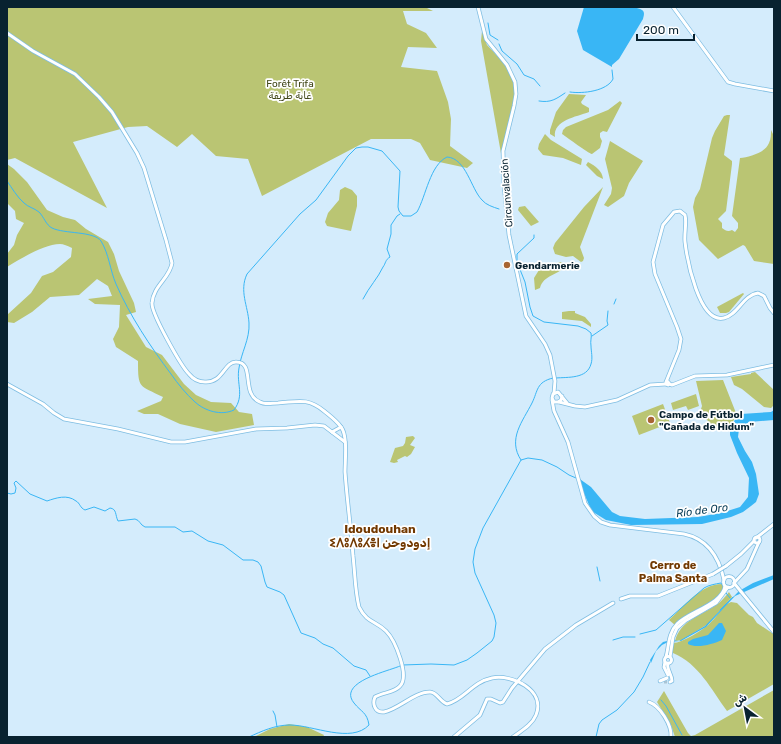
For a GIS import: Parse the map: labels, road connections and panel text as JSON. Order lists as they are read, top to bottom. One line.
{"streets":{"street":["Circunvalación"]},"districts":["Idoudouhan ⵉⴷⵓⴷⵓⵃⴻⵏ إدودوحن","Cerro de Palma Santa"],"water":["Río de Oro"],"parks":["Forêt Trifa غابة طريفة"],"places":["Gendarmerie","Campo de Fútbol \"Cañada de Hidum\""],"scale_bar":"200 m","north":"top left"}
